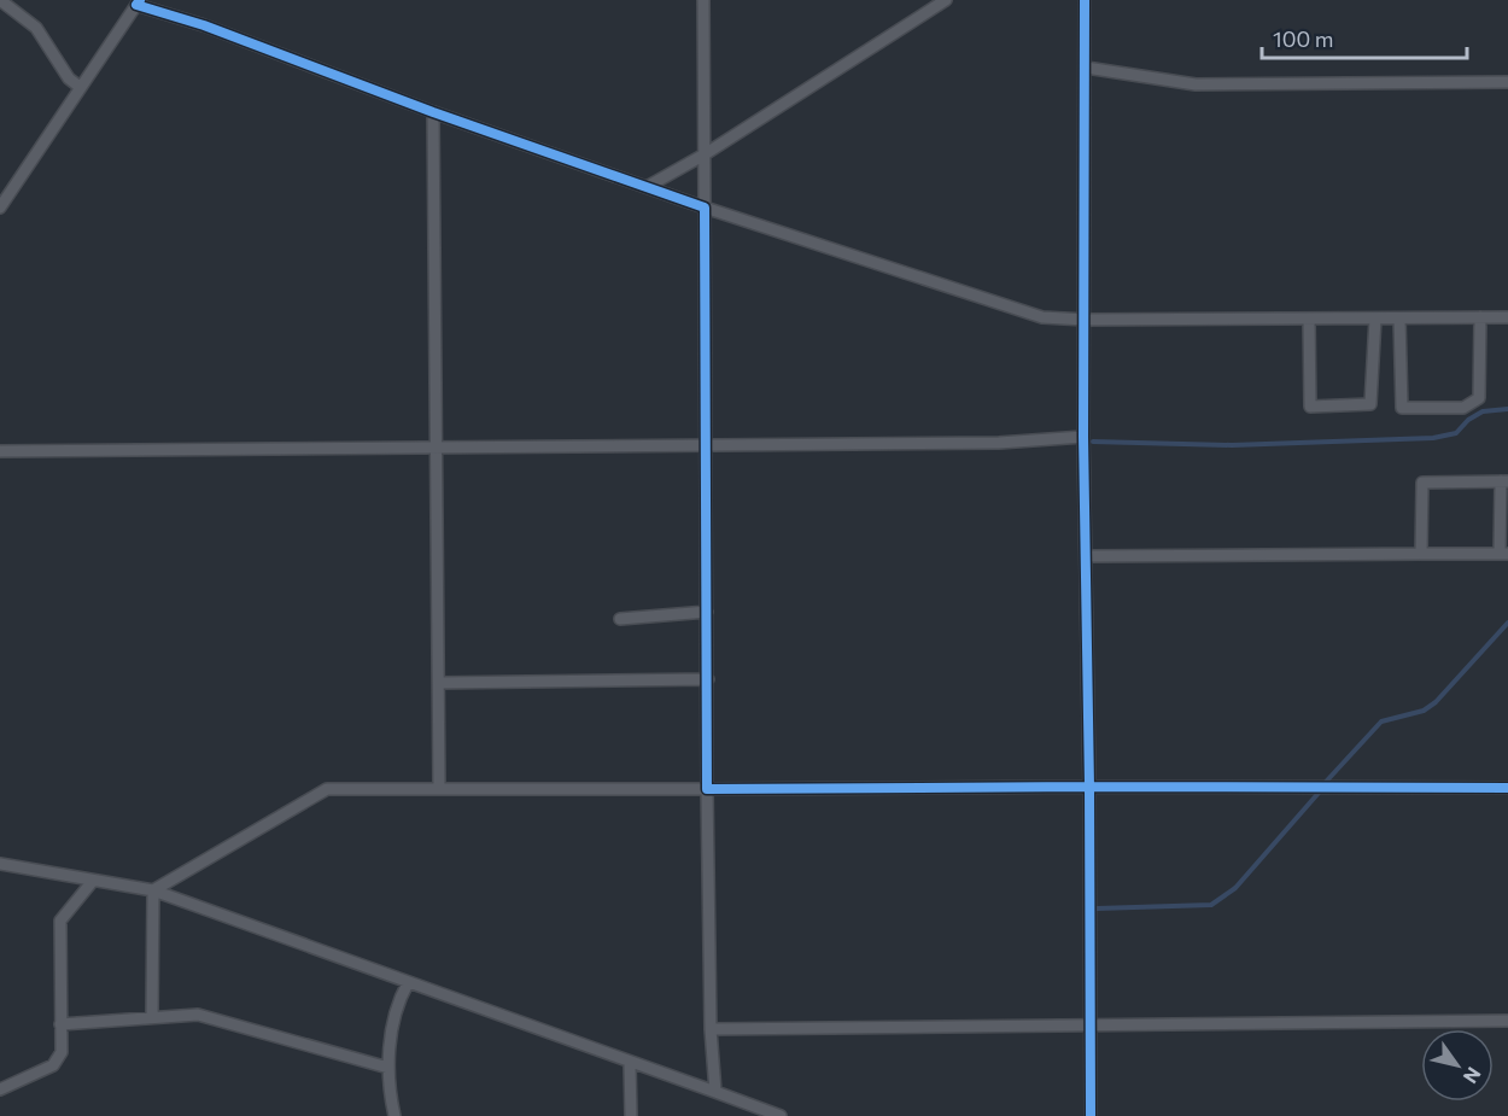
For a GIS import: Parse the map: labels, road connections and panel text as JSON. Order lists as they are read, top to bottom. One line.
{"scale_bar":"100 m","north":"bottom right"}
